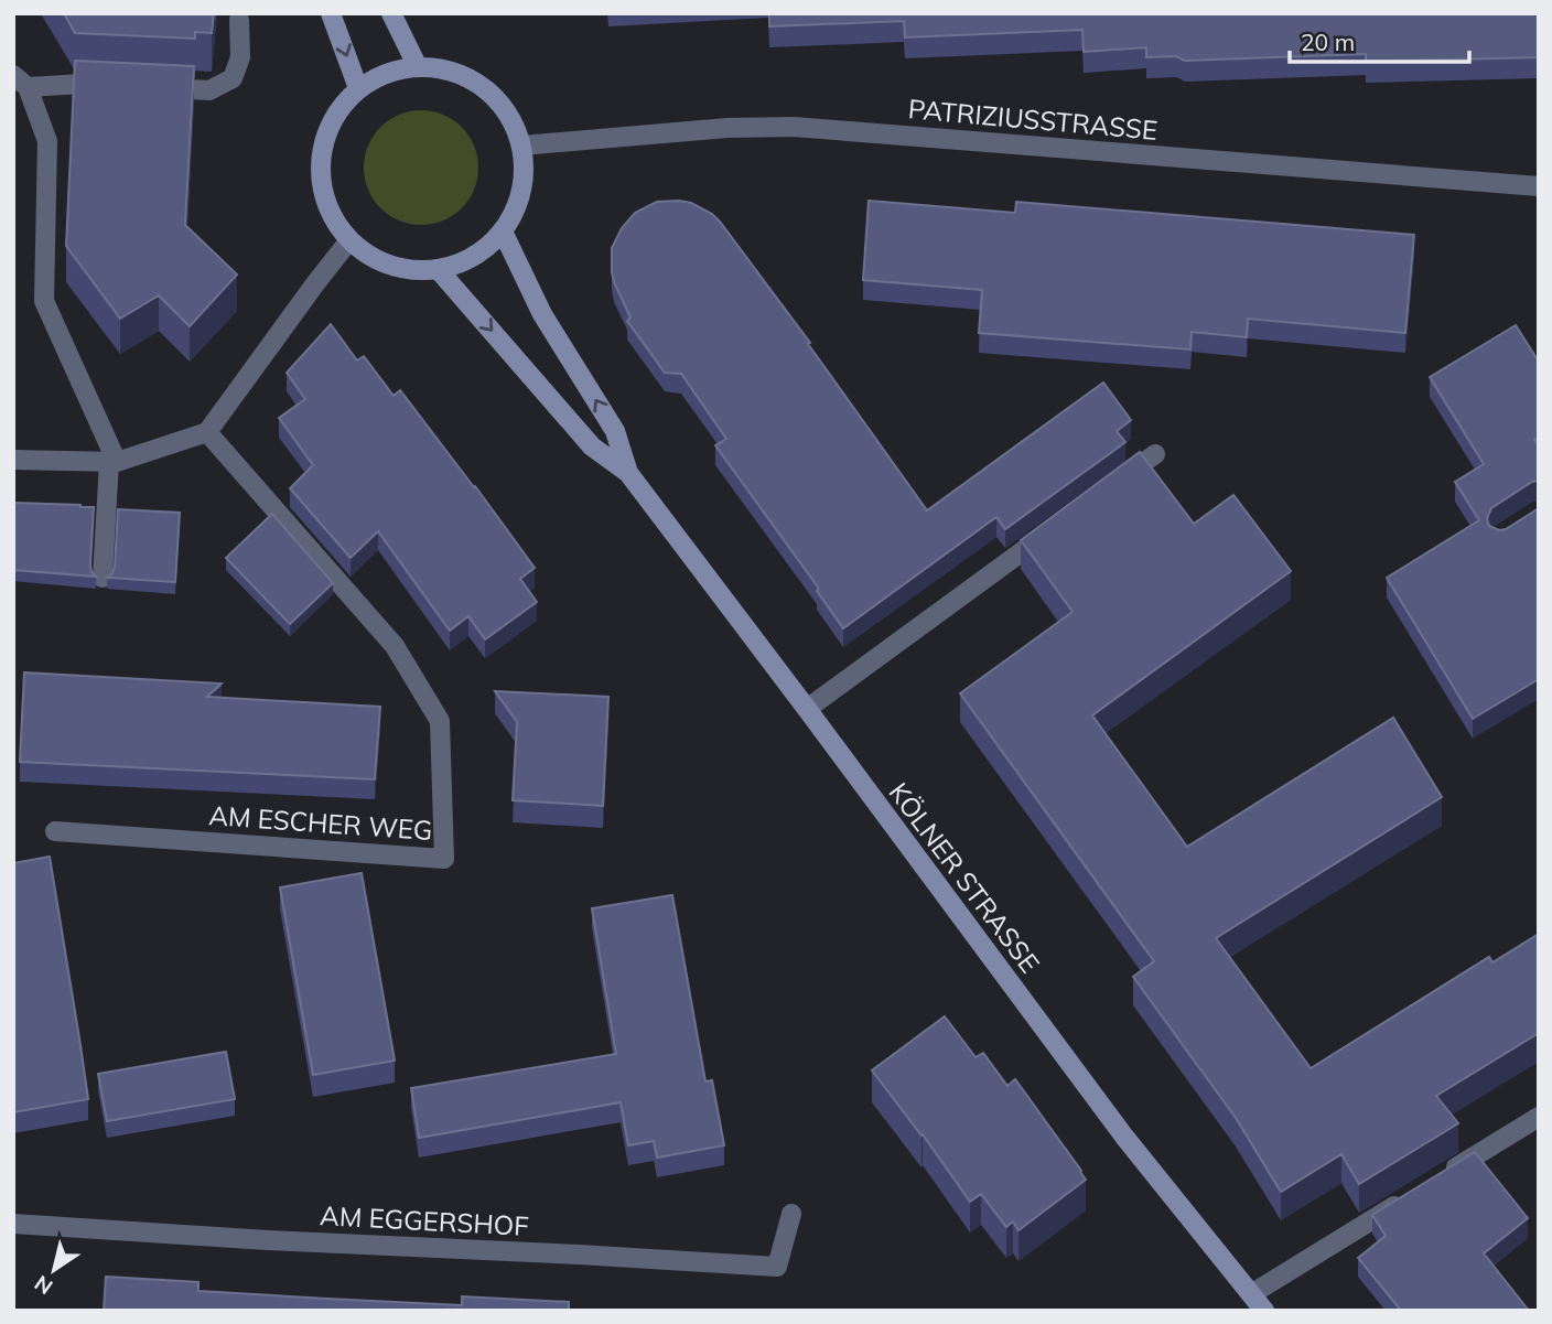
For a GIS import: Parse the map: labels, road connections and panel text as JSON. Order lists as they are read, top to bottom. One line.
{"streets":{"main road":["KÖLNER STRASSE"],"street":["PATRIZIUSSTRASSE","AM ESCHER WEG","AM EGGERSHOF"]},"crossings":[["PATRIZIUSSTRASSE","KÖLNER STRASSE"]],"scale_bar":"20 m","north":"bottom left"}
